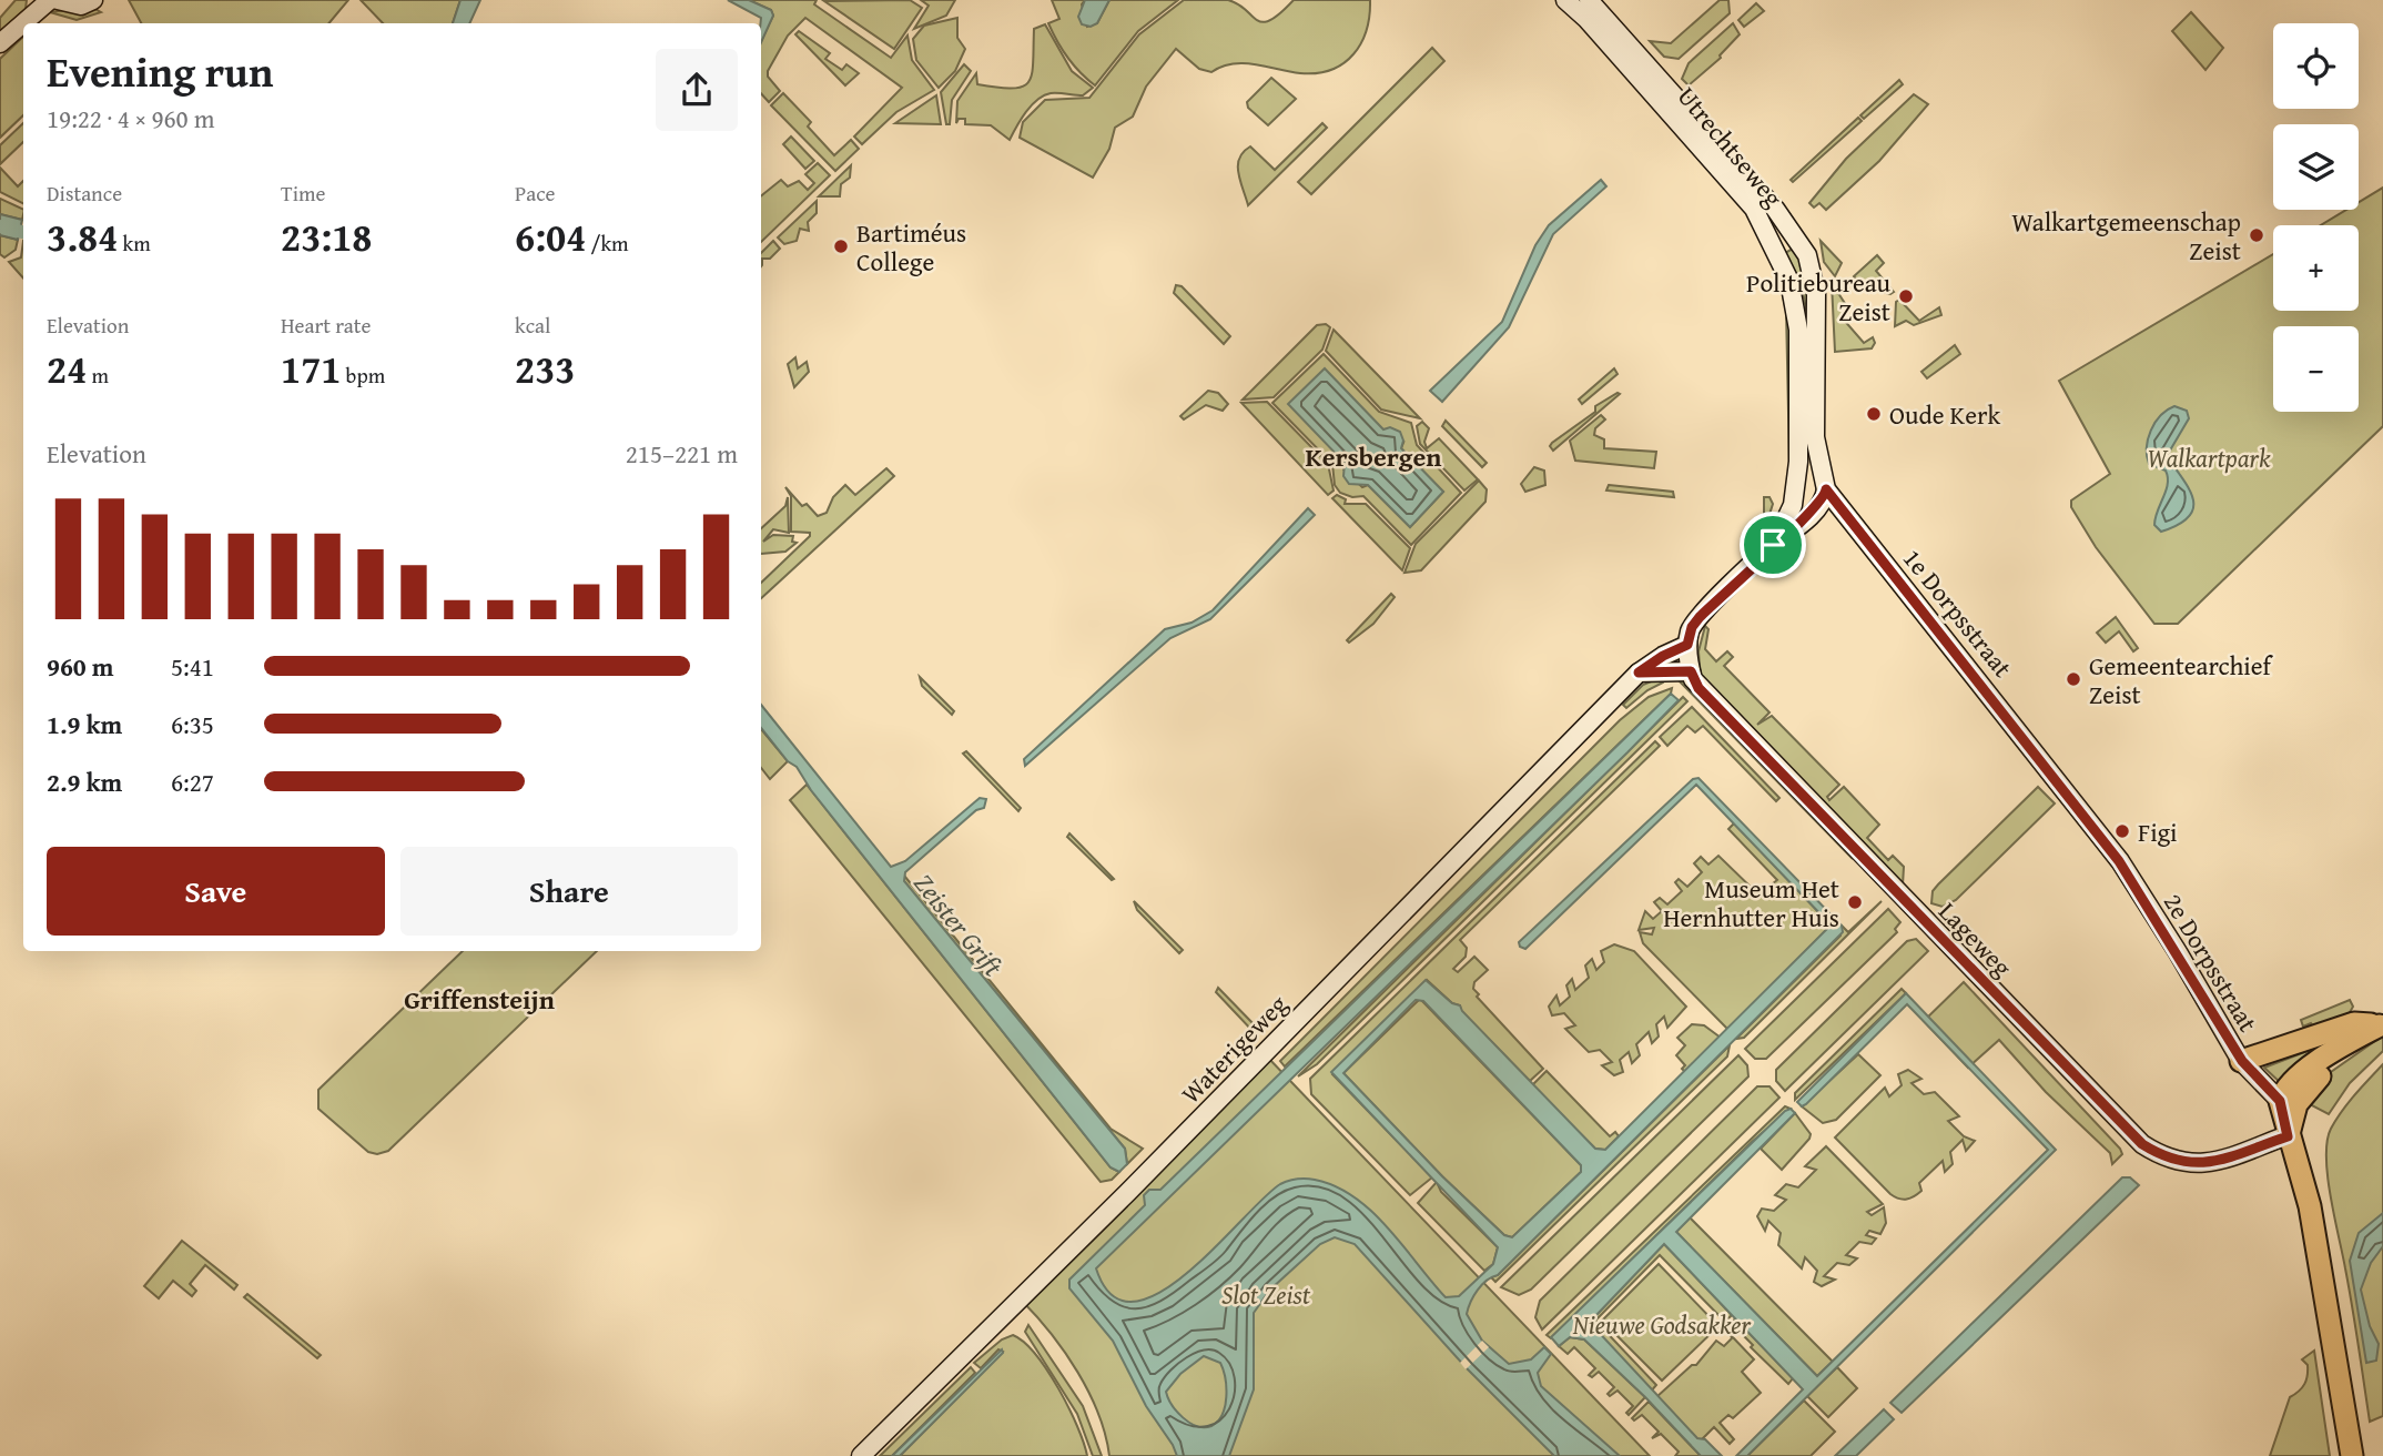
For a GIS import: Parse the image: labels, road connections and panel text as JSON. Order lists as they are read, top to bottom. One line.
{"streets":{"main road":["Utrechtseweg","1e Dorpsstraat","Lageweg","2e Dorpsstraat","Waterigeweg"]},"crossings":[["Utrechtseweg","1e Dorpsstraat"],["1e Dorpsstraat","2e Dorpsstraat"],["Lageweg","Waterigeweg"]],"districts":["Kersbergen","Griffensteijn"],"water":["Zeister Grift"],"parks":["Walkartpark","Slot Zeist","Nieuwe Godsakker"],"places":["Walkartgemeenschap Zeist","Bartiméus College","Politiebureau Zeist","Oude Kerk","Gemeentearchief Zeist","Figi","Museum Het Hernhutter Huis"],"page":{"map_buttons":["+","−"],"heading":["Evening run","19:22 · 4 × 960 m"],"stats":[["Distance","3.84 km"],["Time","23:18"],["Pace","6:04 /km"],["Elevation","24 m"],["Heart rate","171 bpm"],["kcal","233"]],"chart":["Elevation","215–221 m"],"list":[{"name":"960 m","note":"5:41"},{"name":"1.9 km","note":"6:35"},{"name":"2.9 km","note":"6:27"}],"buttons":["Save","Share"]}}
